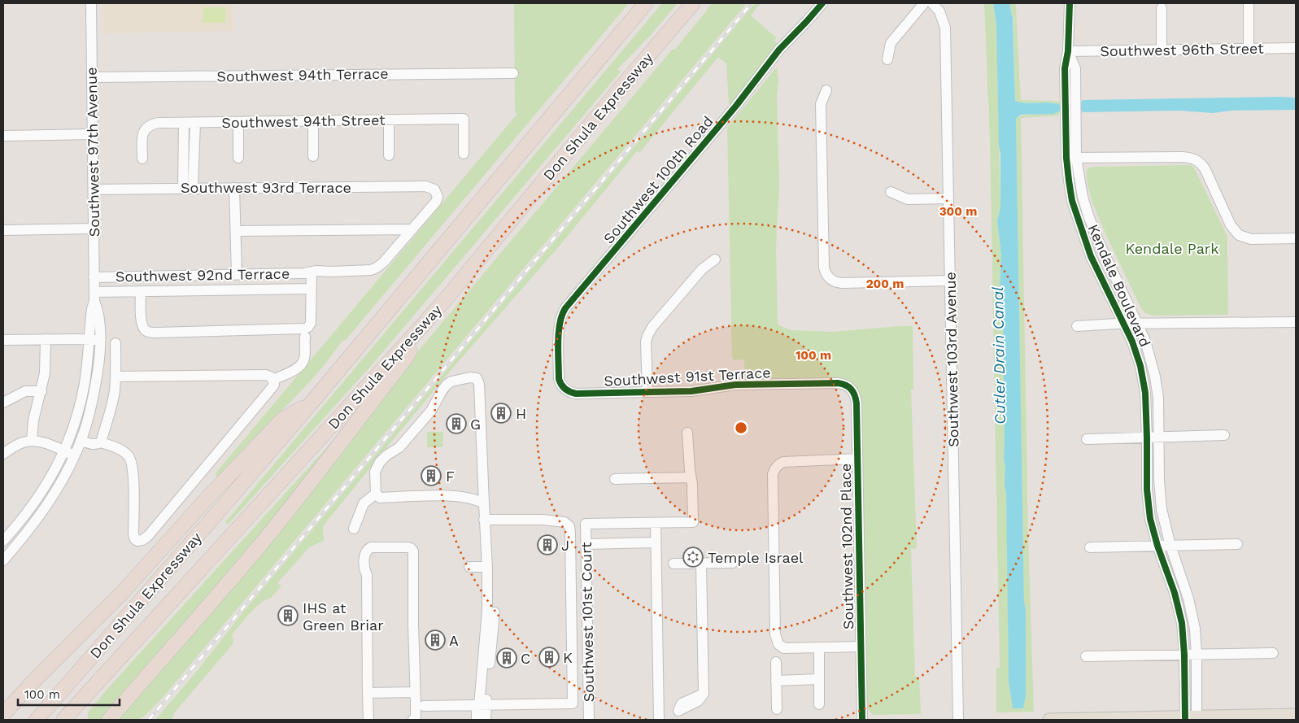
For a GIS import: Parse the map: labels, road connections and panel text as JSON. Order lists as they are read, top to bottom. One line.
{"streets":{"highway":["Don Shula Expressway"],"street":["Southwest 96th Street","Southwest 94th Terrace","Southwest 94th Street","Southwest 97th Avenue","Southwest 100th Road","Southwest 93rd Terrace","Southwest 92nd Terrace","Kendale Boulevard","Southwest 103rd Avenue","Southwest 91st Terrace","Southwest 102nd Place","Southwest 101st Court"]},"crossings":[["Southwest 96th Street","Kendale Boulevard"],["Southwest 94th Terrace","Southwest 97th Avenue"],["Southwest 97th Avenue","Southwest 93rd Terrace"],["Southwest 97th Avenue","Southwest 92nd Terrace"],["Southwest 100th Road","Southwest 91st Terrace"],["Southwest 91st Terrace","Southwest 102nd Place"]],"water":["Cutler Drain Canal"],"parks":["Kendale Park"],"places":{"building":["H","G","F","J","IHS at Green Briar","A","K","C"],"synagogue":["Temple Israel"]},"scale_bar":"100 m","rings":["300 m","200 m","100 m"]}
